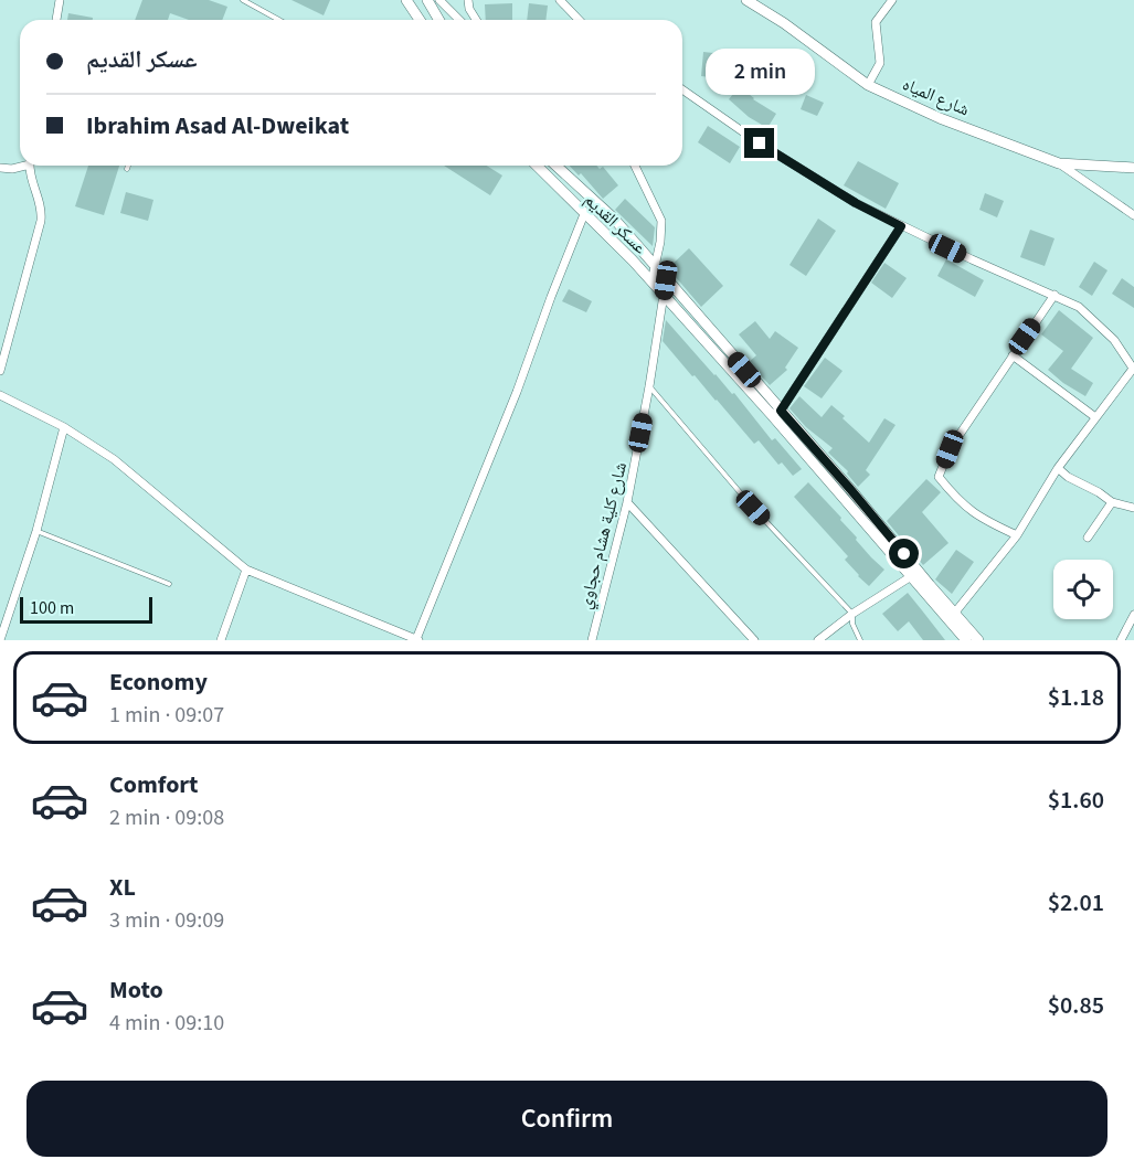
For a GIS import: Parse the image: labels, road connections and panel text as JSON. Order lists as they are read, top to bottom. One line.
{"streets":{"street":["شارع المياه","عسكر القديم","شارع كلية هشام حجاوي"]},"crossings":[["عسكر القديم","شارع كلية هشام حجاوي"]],"scale_bar":"100 m","page":{"banner":["عسكر القديم","Ibrahim Asad Al-Dweikat"],"bubble":"2 min","scale":"100 m","list":[{"name":"Economy","note":"1 min · 09:07","value":"$1.18"},{"name":"Comfort","note":"2 min · 09:08","value":"$1.60"},{"name":"XL","note":"3 min · 09:09","value":"$2.01"},{"name":"Moto","note":"4 min · 09:10","value":"$0.85"}],"buttons":"Confirm"}}
